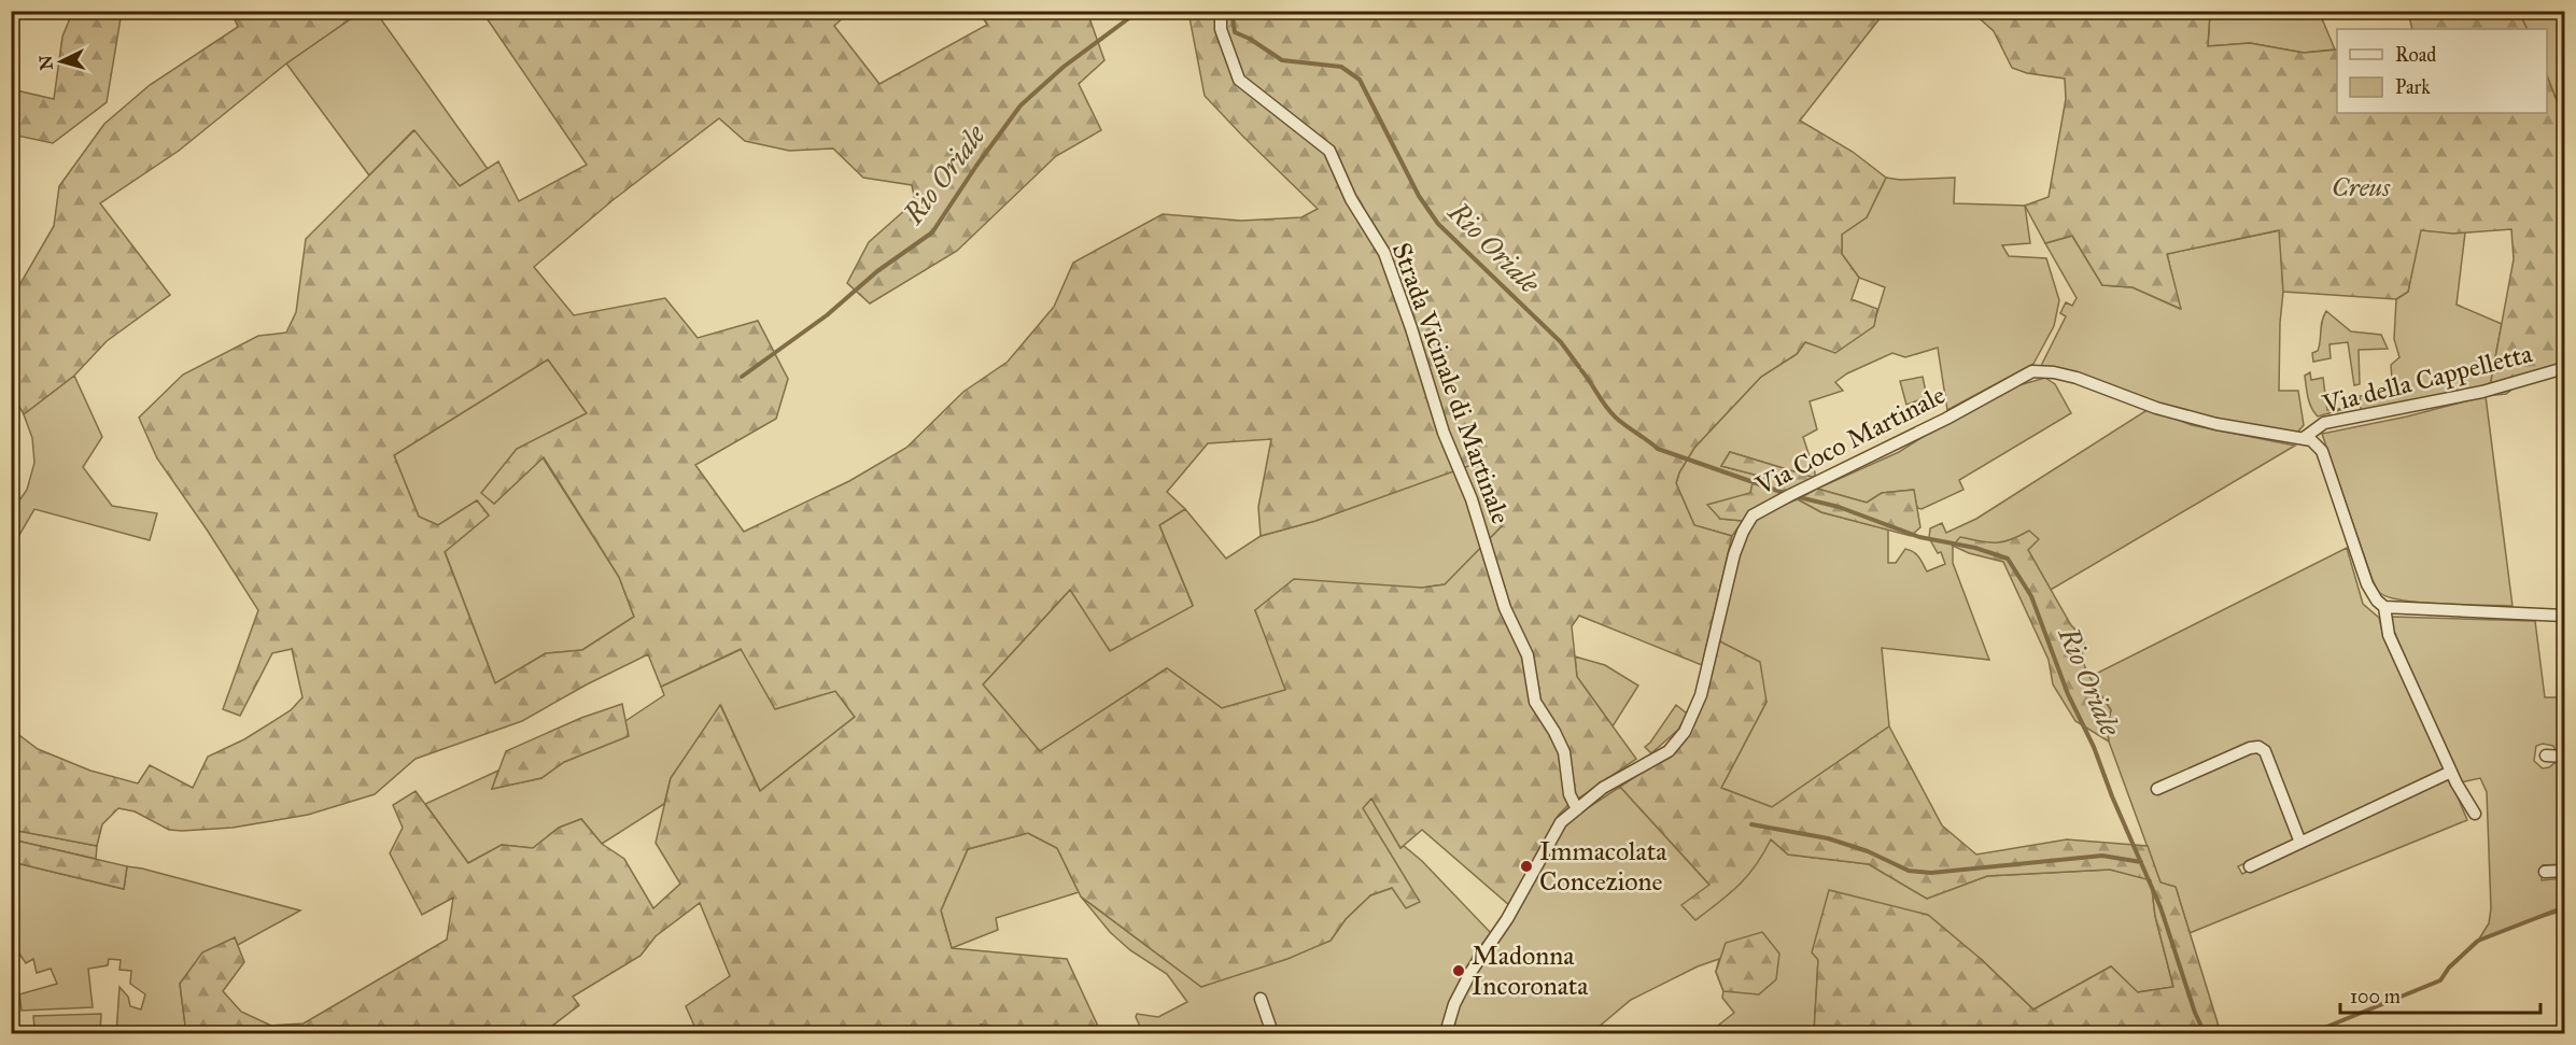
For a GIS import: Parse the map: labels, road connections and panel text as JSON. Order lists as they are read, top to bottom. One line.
{"streets":{"street":["Via della Cappelletta","Strada Vicinale di Martinale","Via Coco Martinale"]},"crossings":[["Via della Cappelletta","Via Coco Martinale"],["Strada Vicinale di Martinale","Via Coco Martinale"]],"water":["Rio Oriale"],"parks":["Creus"],"places":["Immacolata Concezione","Madonna Incoronata"],"legend":["Road","Park"],"scale_bar":"100 m","north":"left"}
